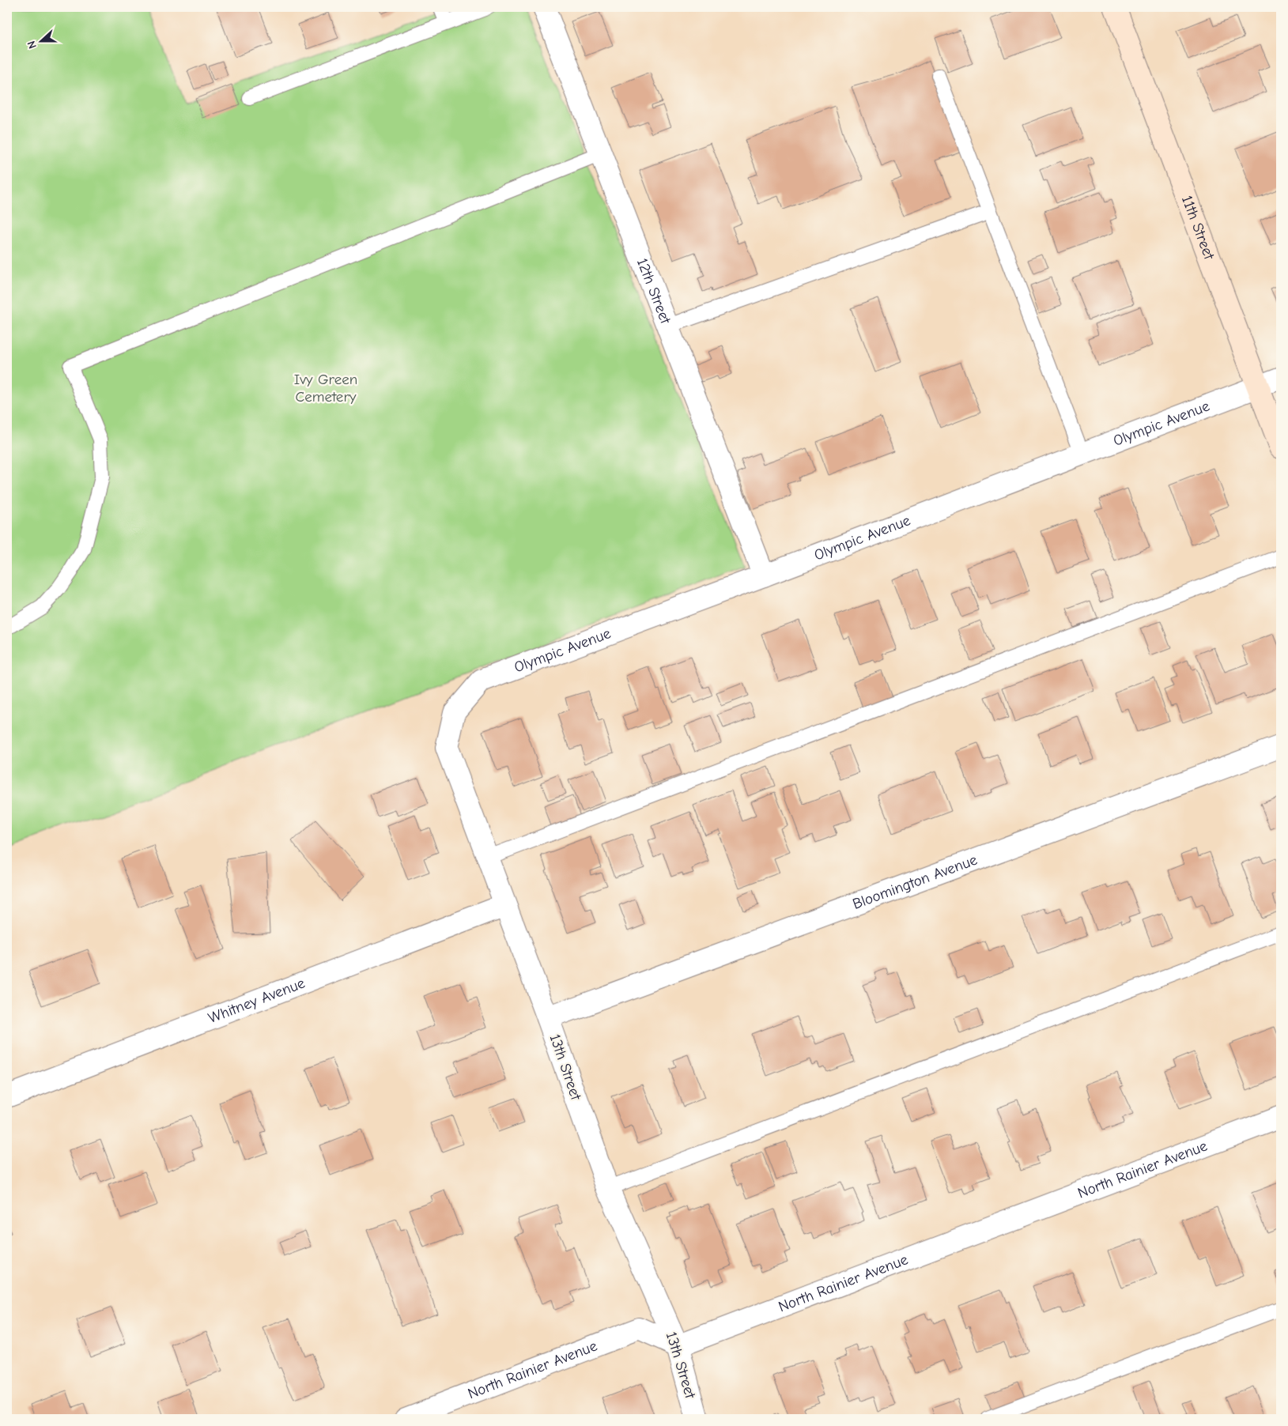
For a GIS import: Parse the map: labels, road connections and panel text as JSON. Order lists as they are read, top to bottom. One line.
{"streets":{"main road":["11th Street"],"street":["12th Street","Olympic Avenue","Bloomington Avenue","Whitney Avenue","13th Street","North Rainier Avenue"]},"crossings":[["11th Street","Olympic Avenue"],["12th Street","Olympic Avenue"],["Olympic Avenue","13th Street"],["Bloomington Avenue","13th Street"],["Whitney Avenue","13th Street"],["13th Street","North Rainier Avenue"]],"parks":["Ivy Green Cemetery"],"north":"left"}
